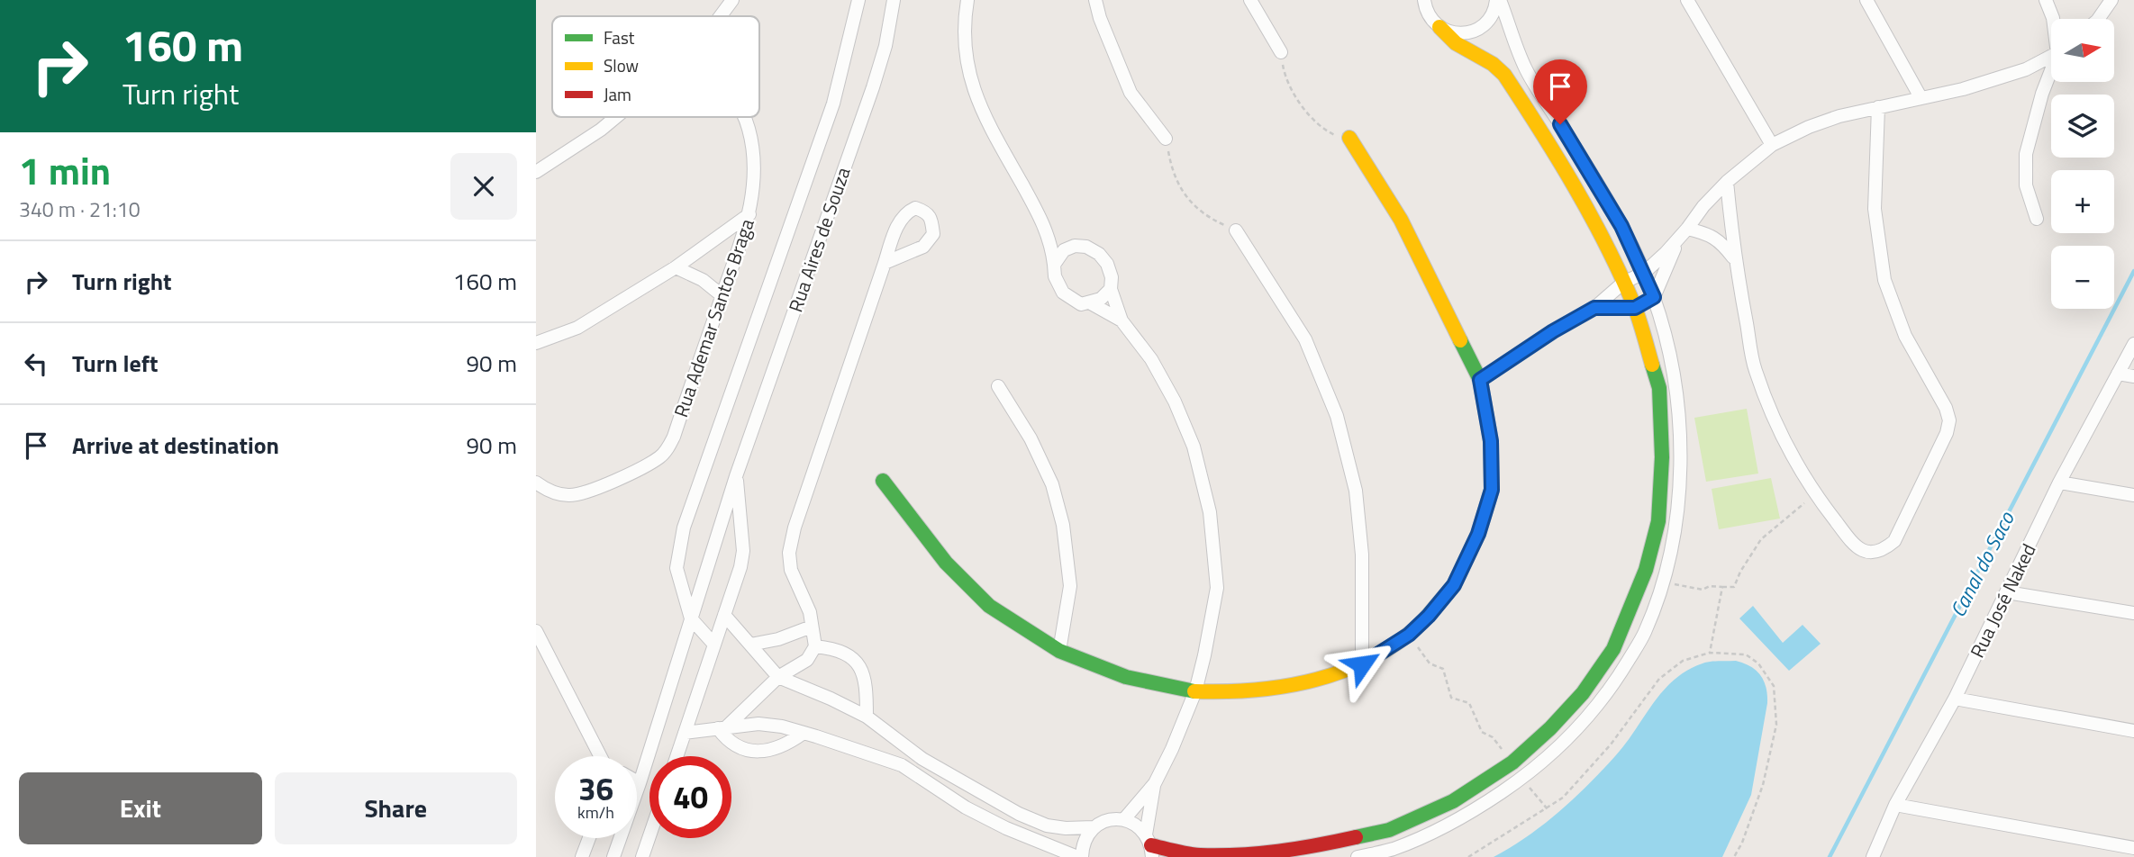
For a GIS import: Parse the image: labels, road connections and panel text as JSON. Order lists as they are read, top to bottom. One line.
{"streets":{"street":["Rua Aires de Souza","Rua Ademar Santos Braga","Rua José Naked"]},"water":["Canal do Saco"],"legend":["Fast","Slow","Jam"],"north":"right","page":{"turn":["160 m","Turn right"],"map_buttons":["+","−"],"heading":["1 min","340 m · 21:10"],"list":[{"name":"Turn right","value":"160 m"},{"name":"Turn left","value":"90 m"},{"name":"Arrive at destination","value":"90 m"}],"speed":"36 km/h","limit":"40","buttons":["Exit","Share"]}}
